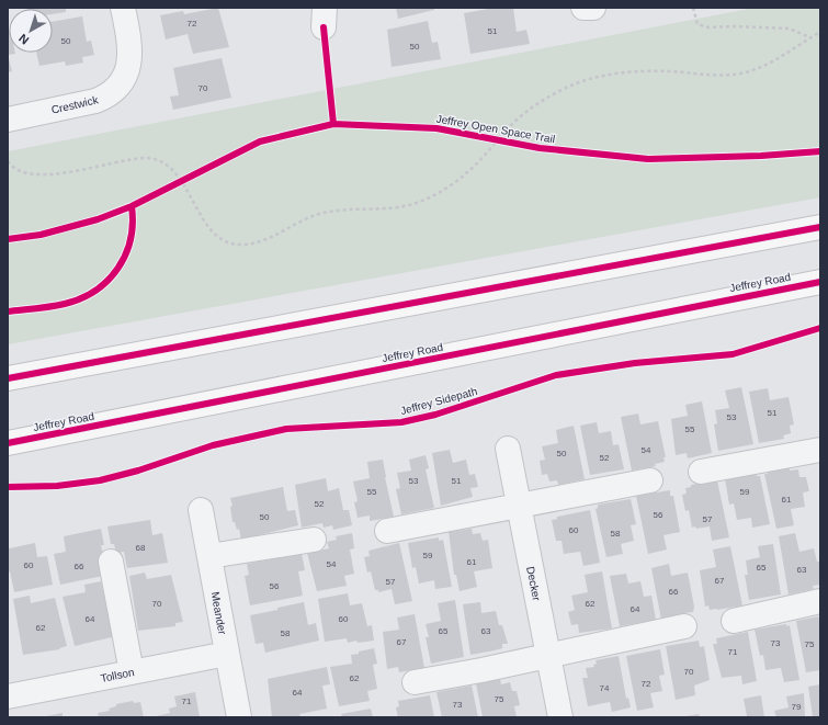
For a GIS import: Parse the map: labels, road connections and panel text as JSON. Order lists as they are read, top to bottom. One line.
{"streets":{"main road":["Jeffrey Road"],"street":["Crestwick","Decker","Meander","Tollson"],"cycle path":["Jeffrey Open Space Trail","Jeffrey Sidepath"]},"crossings":[["Meander","Tollson"]],"house_numbers":["72","51","50","50","70","51","53","55","54","50","52","53","51","55","59","61","52","56","50","57","60","58","68","59","61","54","60","66","65","63","67","57","56","66","70","62","64","64","60","62","65","63","58","67","73","75","71","70","62","72","74","64","75","71","73","79"],"north":"bottom left"}
